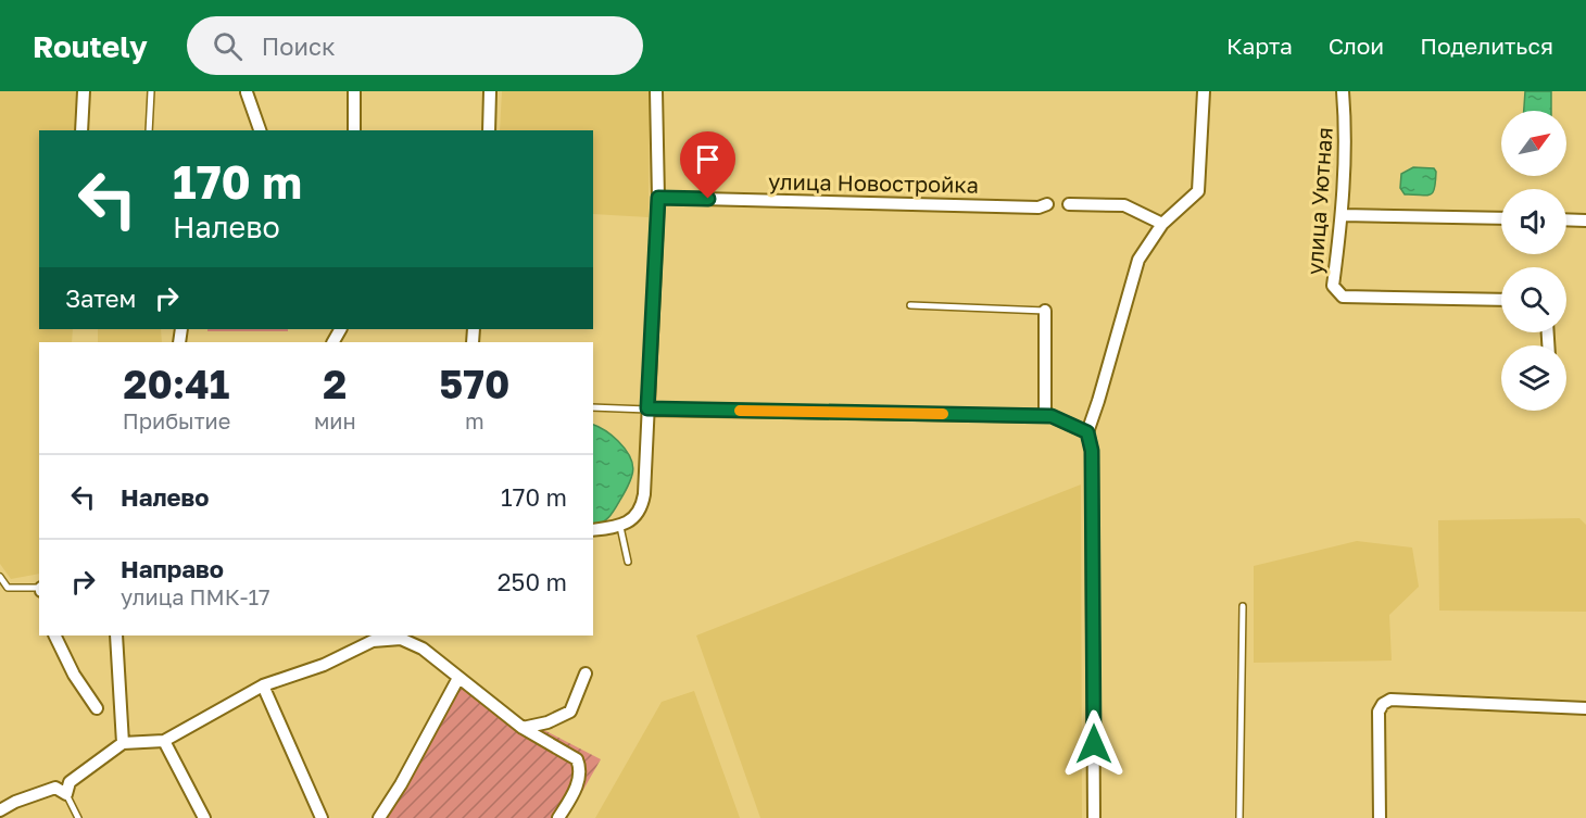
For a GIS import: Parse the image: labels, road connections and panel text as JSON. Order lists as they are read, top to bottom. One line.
{"streets":{"street":["улица Новостройка","улица Уютная"]},"north":"top right","page":{"header":"Routely","search":"Поиск","nav":["Карта","Слои","Поделиться"],"turn":["170 m","Налево"],"then":"Затем","eta":["20:41","Прибытие","2","мин","570","m"],"list":[{"name":"Налево","value":"170 m"},{"name":"Направо","note":"улица ПМК-17","value":"250 m"}]}}
